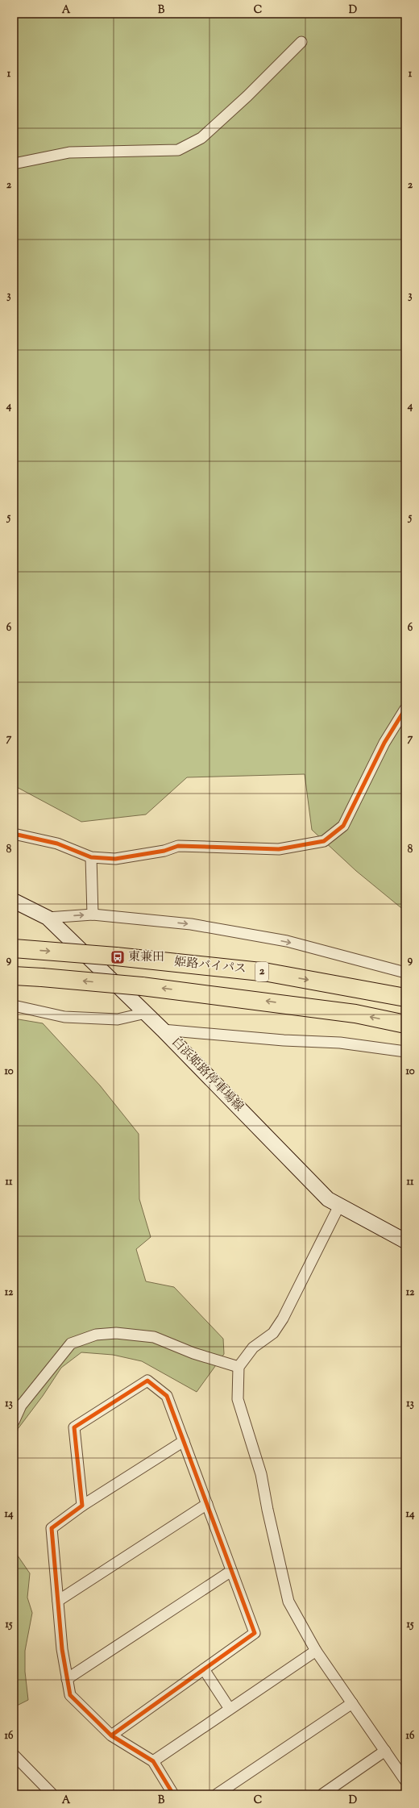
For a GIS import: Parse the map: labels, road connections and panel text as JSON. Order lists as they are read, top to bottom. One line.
{"streets":{"highway":["姫路バイパス","2"],"main road":["白浜姫路停車場線"]},"places":{"bus stop":["東兼田"]},"grid":{"columns":["A","B","C","D"],"rows":["1","2","3","4","5","6","7","8","9","10","11","12","13","14","15","16"]}}
